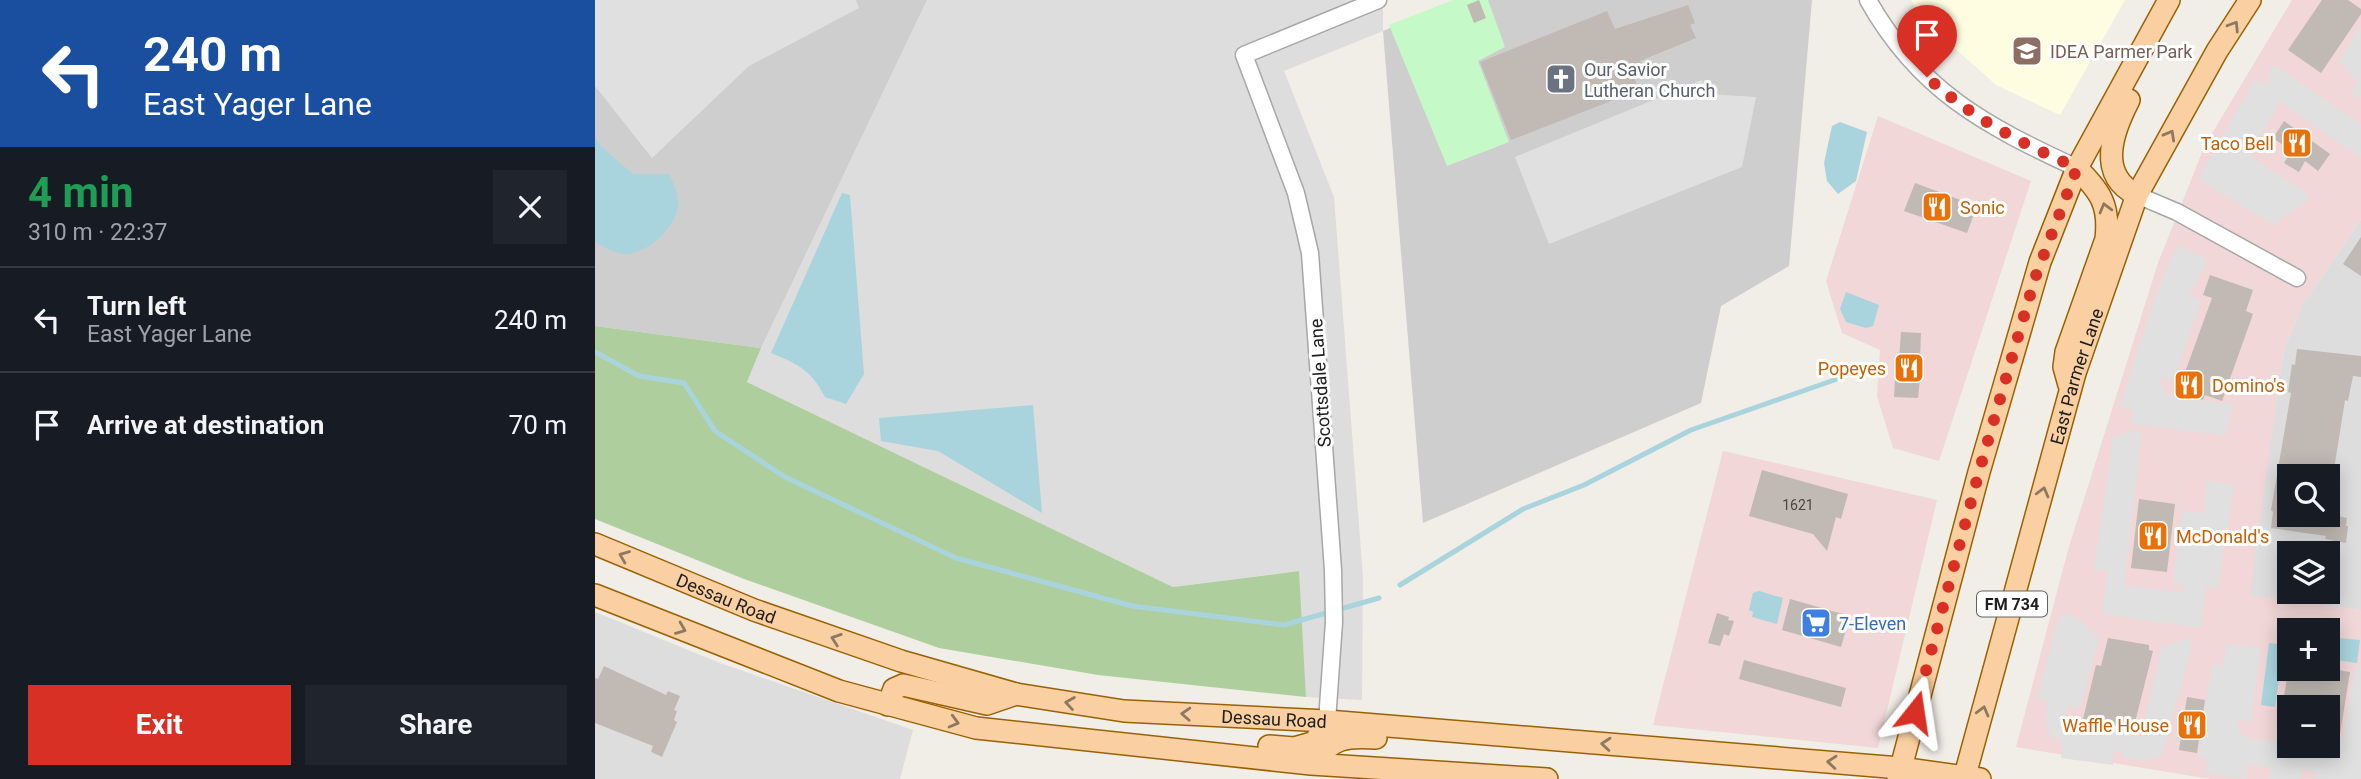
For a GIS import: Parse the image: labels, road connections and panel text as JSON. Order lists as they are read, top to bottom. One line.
{"streets":{"main road":["East Parmer Lane","Dessau Road","FM 734"],"street":["Scottsdale Lane"]},"crossings":[["East Parmer Lane","Dessau Road"],["Scottsdale Lane","Dessau Road"]],"places":{"school or university":["IDEA Parmer Park"],"church":["Our Savior Lutheran Church"],"restaurant":["Taco Bell","Sonic","Popeyes","Domino's","McDonald's","Waffle House"],"supermarket":["7-Eleven"]},"house_numbers":["1621"],"page":{"turn":["240 m","East Yager Lane"],"heading":["4 min","310 m · 22:37"],"list":[{"name":"Turn left","note":"East Yager Lane","value":"240 m"},{"name":"Arrive at destination","value":"70 m"}],"map_buttons":["+","−"],"buttons":["Exit","Share"]}}
